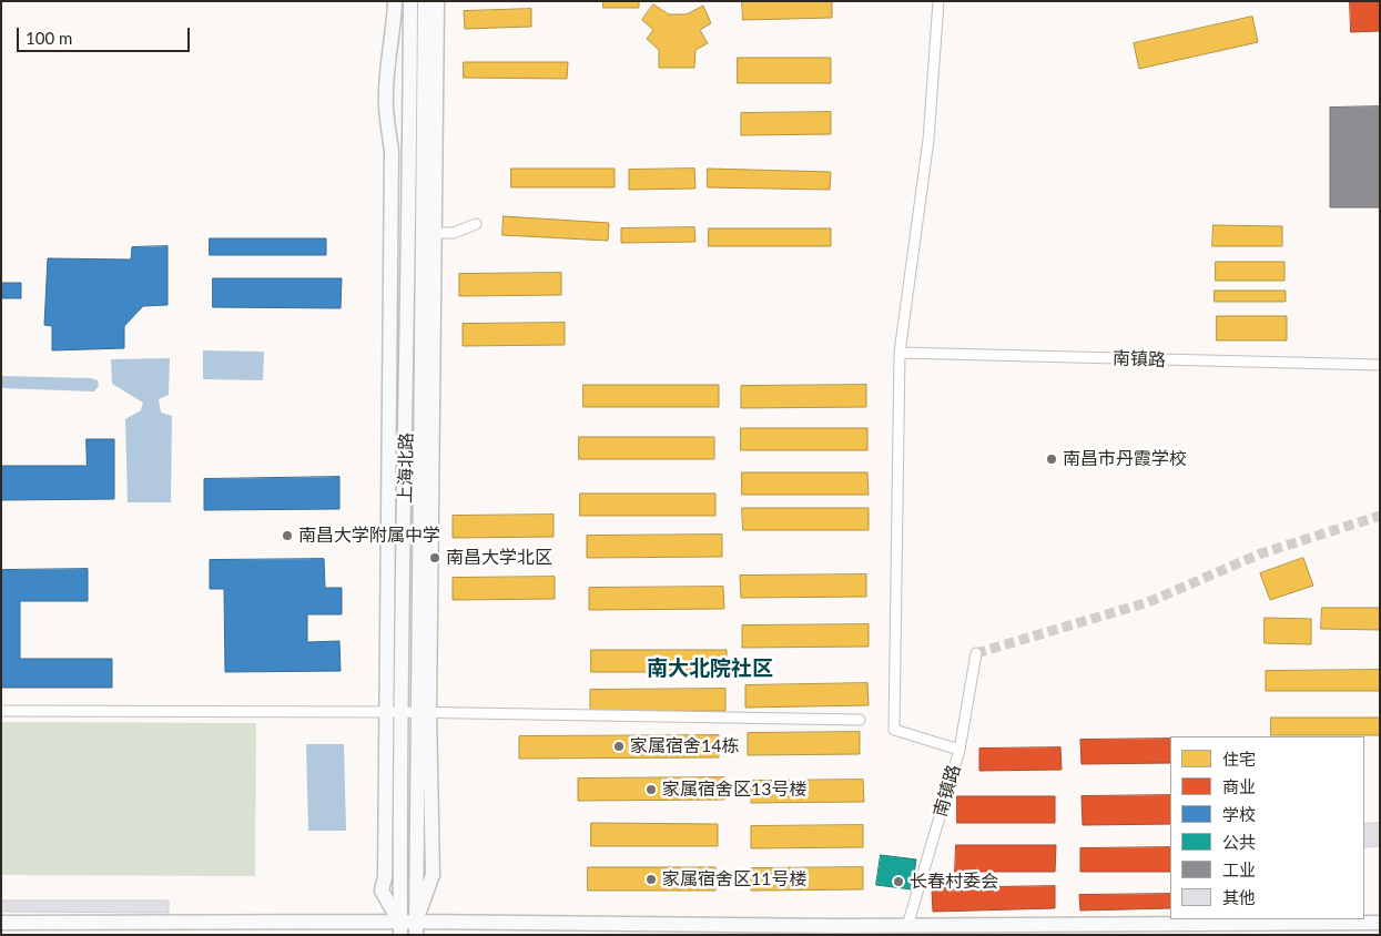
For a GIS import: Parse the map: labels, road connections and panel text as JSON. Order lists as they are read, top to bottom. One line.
{"streets":{"main road":["上海北路"],"street":["南镇路"]},"districts":["南大北院社区"],"places":["南昌市丹霞学校","南昌大学附属中学","南昌大学北区","家属宿舍14栋","家属宿舍区13号楼","家属宿舍区11号楼","长春村委会"],"legend":["住宅","商业","学校","公共","工业","其他"],"scale_bar":"100 m"}
